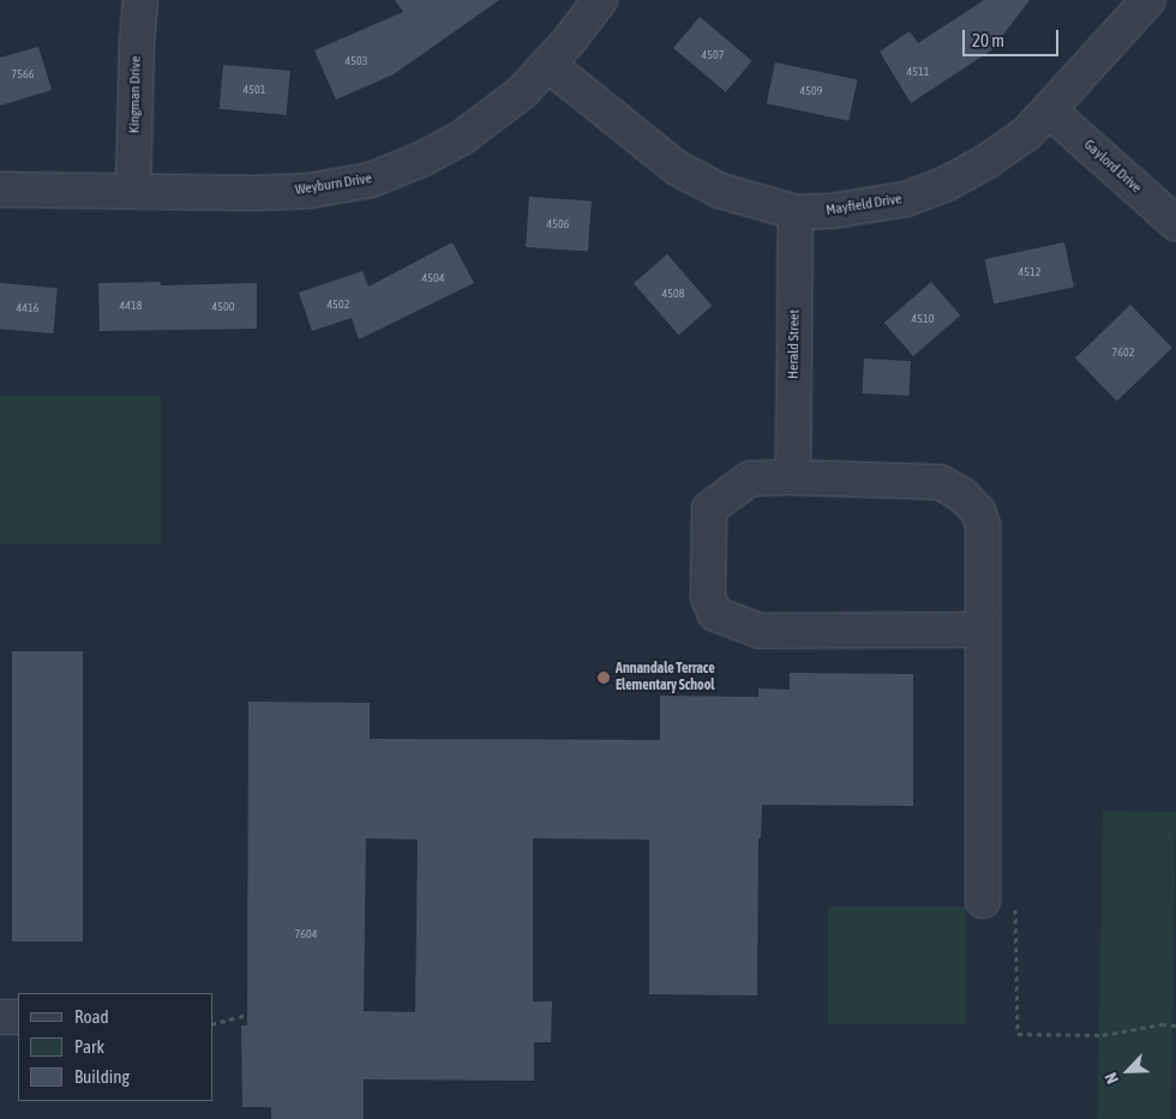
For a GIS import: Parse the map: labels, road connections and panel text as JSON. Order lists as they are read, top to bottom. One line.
{"streets":{"street":["Kingman Drive","Gaylord Drive","Weyburn Drive","Mayfield Drive","Herald Street"]},"crossings":[["Kingman Drive","Weyburn Drive"],["Gaylord Drive","Mayfield Drive"],["Weyburn Drive","Mayfield Drive"],["Mayfield Drive","Herald Street"]],"places":["Annandale Terrace Elementary School"],"house_numbers":["4507","4503","4511","7566","4501","4509","4506","4512","4504","4508","4502","4418","4500","4416","4510","7602","7604"],"legend":["Road","Park","Building"],"scale_bar":"20 m","north":"bottom left"}
